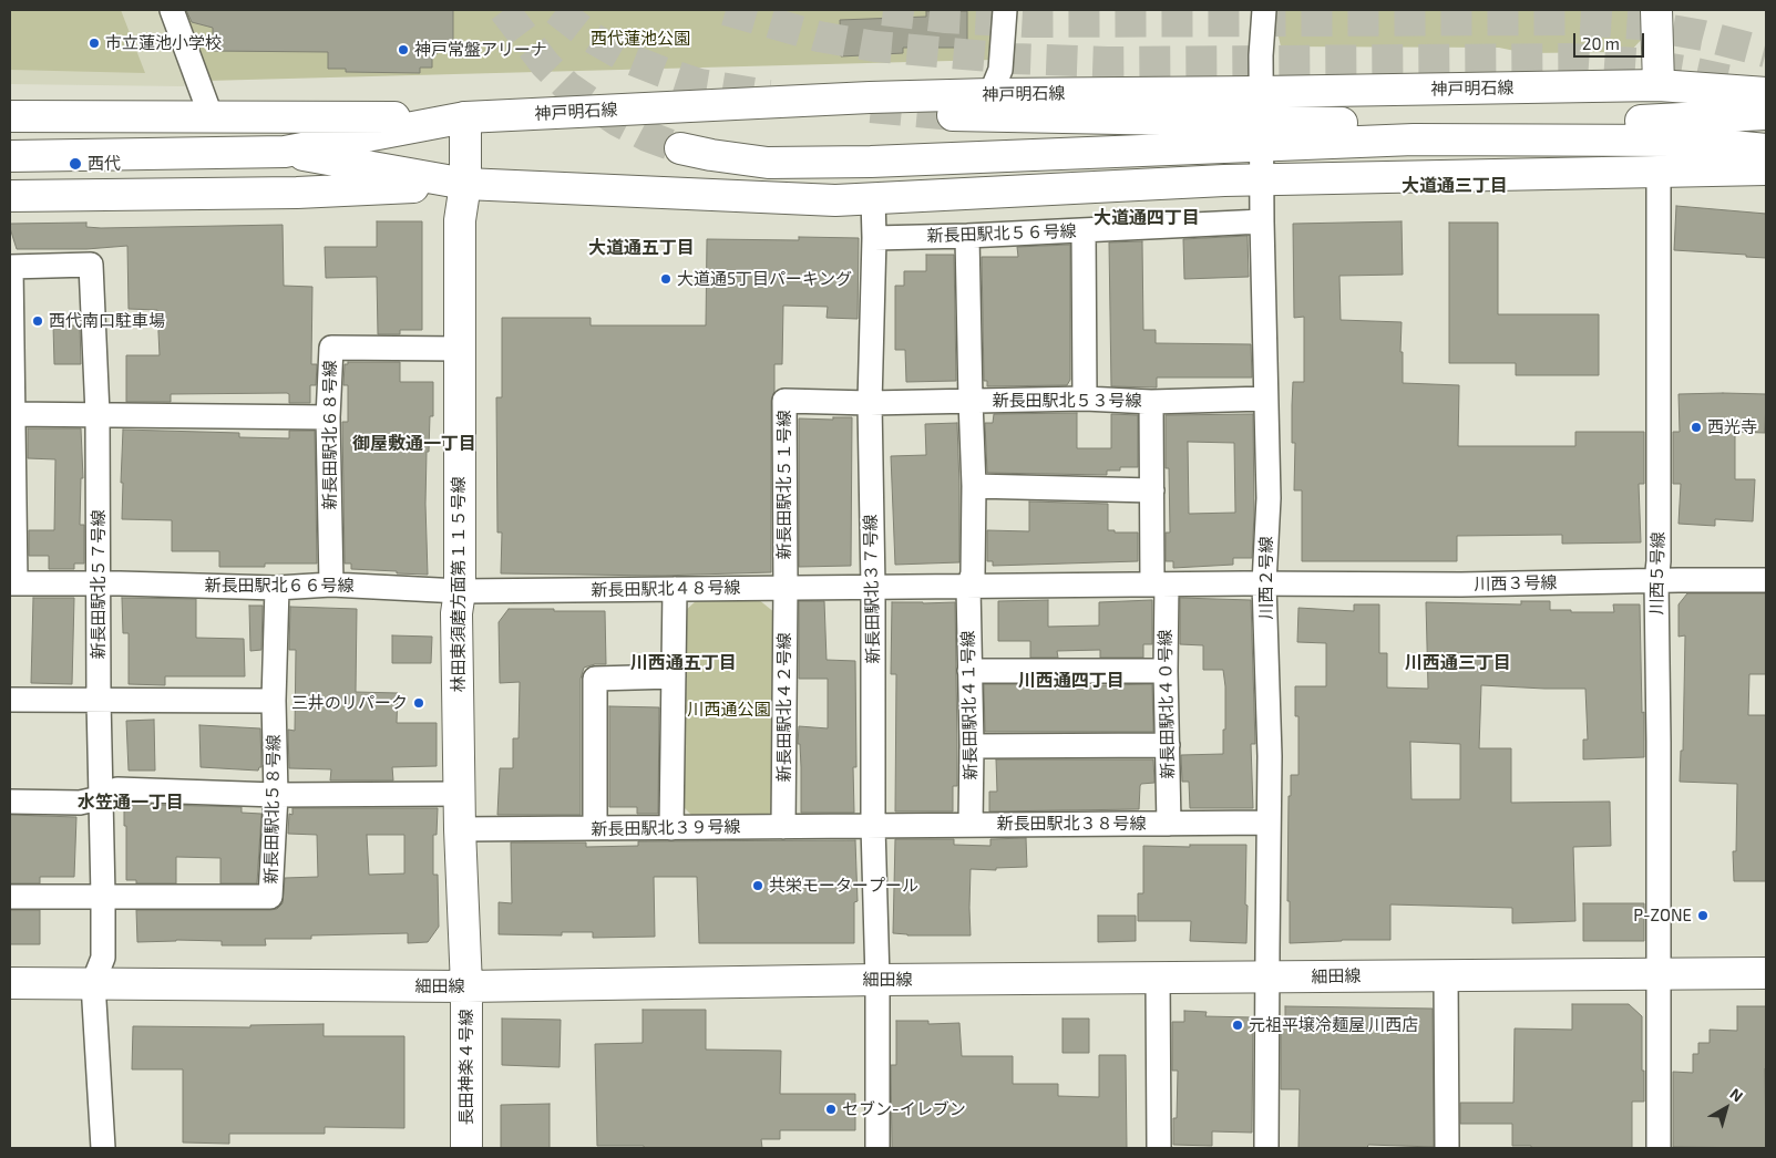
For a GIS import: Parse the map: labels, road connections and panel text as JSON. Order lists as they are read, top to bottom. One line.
{"streets":{"main road":["神戸明石線","林田東須磨方面第１１５号線","細田線","長田神楽４号線"],"street":["新長田駅北５６号線","新長田駅北５３号線","新長田駅北６８号線","新長田駅北５１号線","川西５号線","川西２号線","川西３号線","新長田駅北５７号線","新長田駅北６６号線","新長田駅北４８号線","新長田駅北３７号線","新長田駅北４０号線","新長田駅北４１号線","新長田駅北４２号線","新長田駅北５８号線","新長田駅北３８号線","新長田駅北３９号線"]},"crossings":[["神戸明石線","川西５号線"],["神戸明石線","川西２号線"],["神戸明石線","林田東須磨方面第１１５号線"],["神戸明石線","新長田駅北３７号線"],["新長田駅北５６号線","川西２号線"],["新長田駅北５６号線","新長田駅北３７号線"],["新長田駅北５６号線","新長田駅北４１号線"],["新長田駅北５３号線","新長田駅北５１号線"],["新長田駅北５３号線","川西２号線"],["新長田駅北５３号線","新長田駅北３７号線"],["新長田駅北５３号線","新長田駅北４０号線"],["新長田駅北５３号線","新長田駅北４１号線"],["新長田駅北６８号線","林田東須磨方面第１１５号線"],["新長田駅北６８号線","新長田駅北６６号線"],["新長田駅北５１号線","新長田駅北４８号線"],["新長田駅北５１号線","新長田駅北３７号線"],["新長田駅北５１号線","新長田駅北４２号線"],["川西５号線","川西３号線"],["川西５号線","細田線"],["川西２号線","川西３号線"],["川西２号線","新長田駅北３８号線"],["川西２号線","細田線"],["川西３号線","新長田駅北４８号線"],["川西３号線","新長田駅北４０号線"],["新長田駅北５７号線","新長田駅北６６号線"],["新長田駅北５７号線","新長田駅北５８号線"],["新長田駅北５７号線","細田線"],["林田東須磨方面第１１５号線","新長田駅北６６号線"],["林田東須磨方面第１１５号線","新長田駅北４８号線"],["林田東須磨方面第１１５号線","新長田駅北３９号線"],["林田東須磨方面第１１５号線","細田線"],["林田東須磨方面第１１５号線","長田神楽４号線"],["新長田駅北６６号線","新長田駅北４８号線"],["新長田駅北６６号線","新長田駅北５８号線"],["新長田駅北４８号線","新長田駅北３７号線"],["新長田駅北４８号線","新長田駅北４０号線"],["新長田駅北４８号線","新長田駅北４１号線"],["新長田駅北４８号線","新長田駅北４２号線"],["新長田駅北３７号線","新長田駅北３８号線"],["新長田駅北３７号線","新長田駅北３９号線"],["新長田駅北３７号線","細田線"],["新長田駅北４０号線","新長田駅北３８号線"],["新長田駅北４１号線","新長田駅北３８号線"],["新長田駅北４２号線","新長田駅北３９号線"],["新長田駅北３８号線","新長田駅北３９号線"],["細田線","長田神楽４号線"]],"districts":["大道通三丁目","大道通四丁目","大道通五丁目","御屋敷通一丁目","川西通五丁目","川西通三丁目","川西通四丁目","水笠通一丁目"],"parks":["西代蓮池公園","川西通公園"],"places":["市立蓮池小学校","神戸常盤アリーナ","西代","大道通5丁目パーキング","西代南口駐車場","西光寺","三井のリパーク","共栄モータープール","P-ZONE","元祖平壌冷麺屋 川西店","セブン-イレブン"],"scale_bar":"20 m","north":"top right"}
